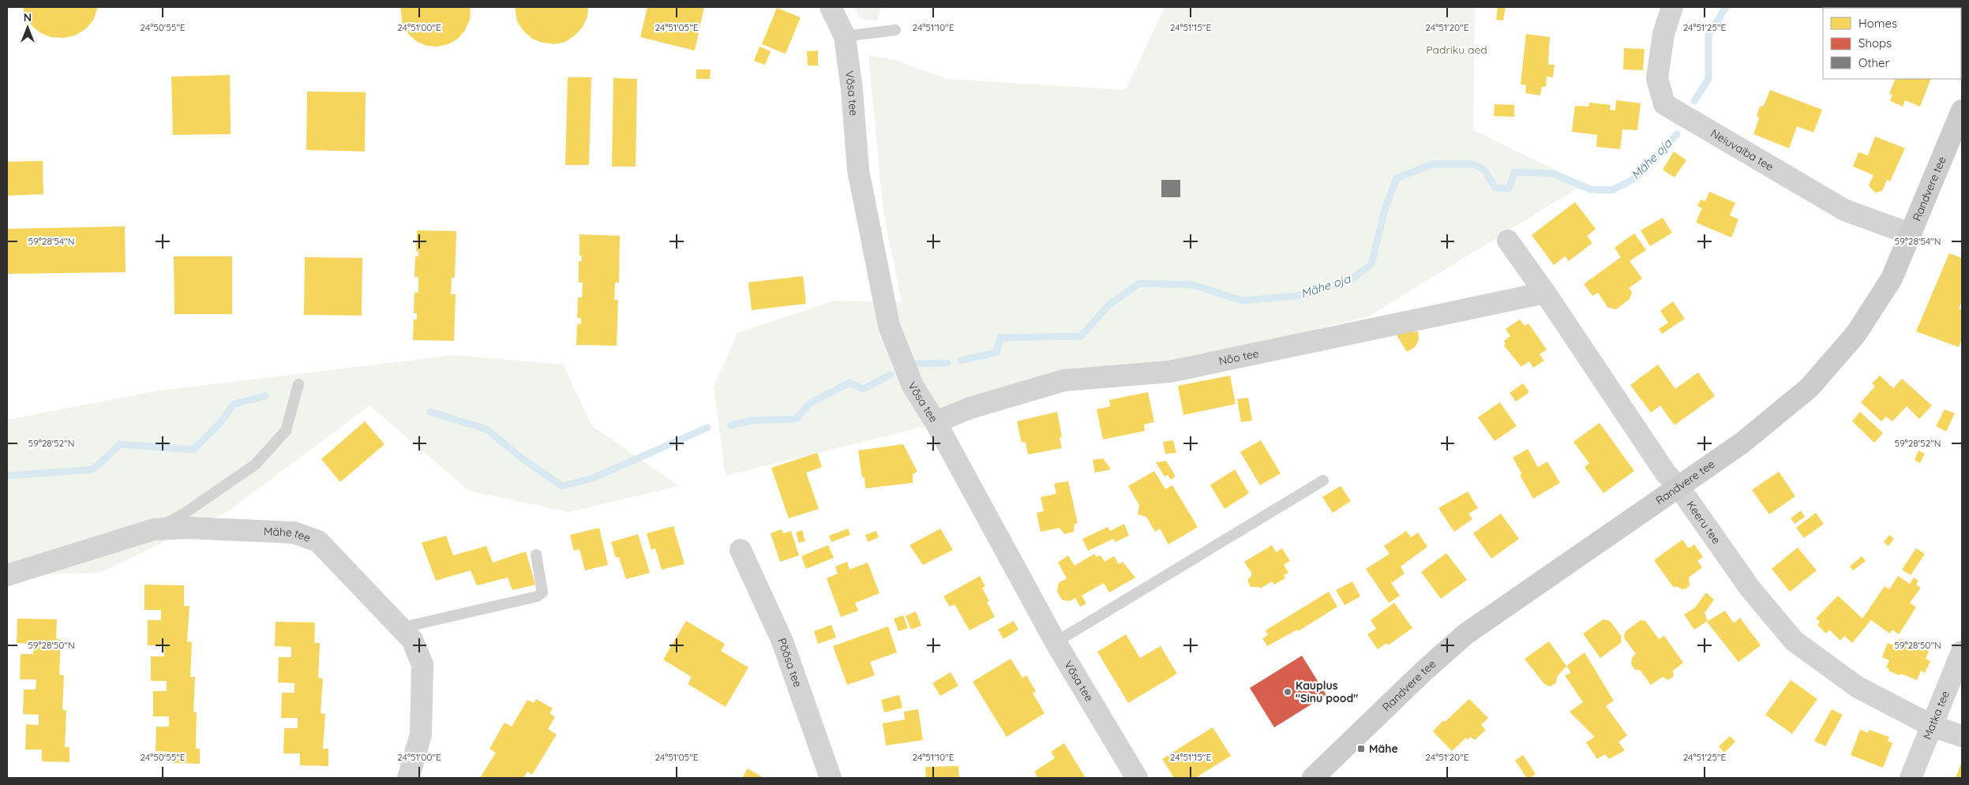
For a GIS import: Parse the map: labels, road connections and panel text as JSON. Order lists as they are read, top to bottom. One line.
{"streets":{"main road":["Randvere tee"],"street":["Võsa tee","Neiuvaiba tee","Nõo tee","Keeru tee","Mähe tee","Põõsa tee","Matka tee"]},"crossings":[["Võsa tee","Nõo tee"],["Neiuvaiba tee","Randvere tee"],["Randvere tee","Keeru tee"],["Nõo tee","Keeru tee"],["Keeru tee","Matka tee"]],"water":["Mähe oja"],"parks":["Padriku aed"],"places":{"other":["Kauplus \"Sinu pood\""],"transit":["Mähe"]},"legend":["Homes","Shops","Other"],"north":"top","coordinates":["24°50'55\"E","24°51'00\"E","24°51'05\"E","24°51'10\"E","24°51'15\"E","24°51'20\"E","24°51'25\"E","59°28'54\"N","59°28'52\"N","59°28'50\"N"]}
